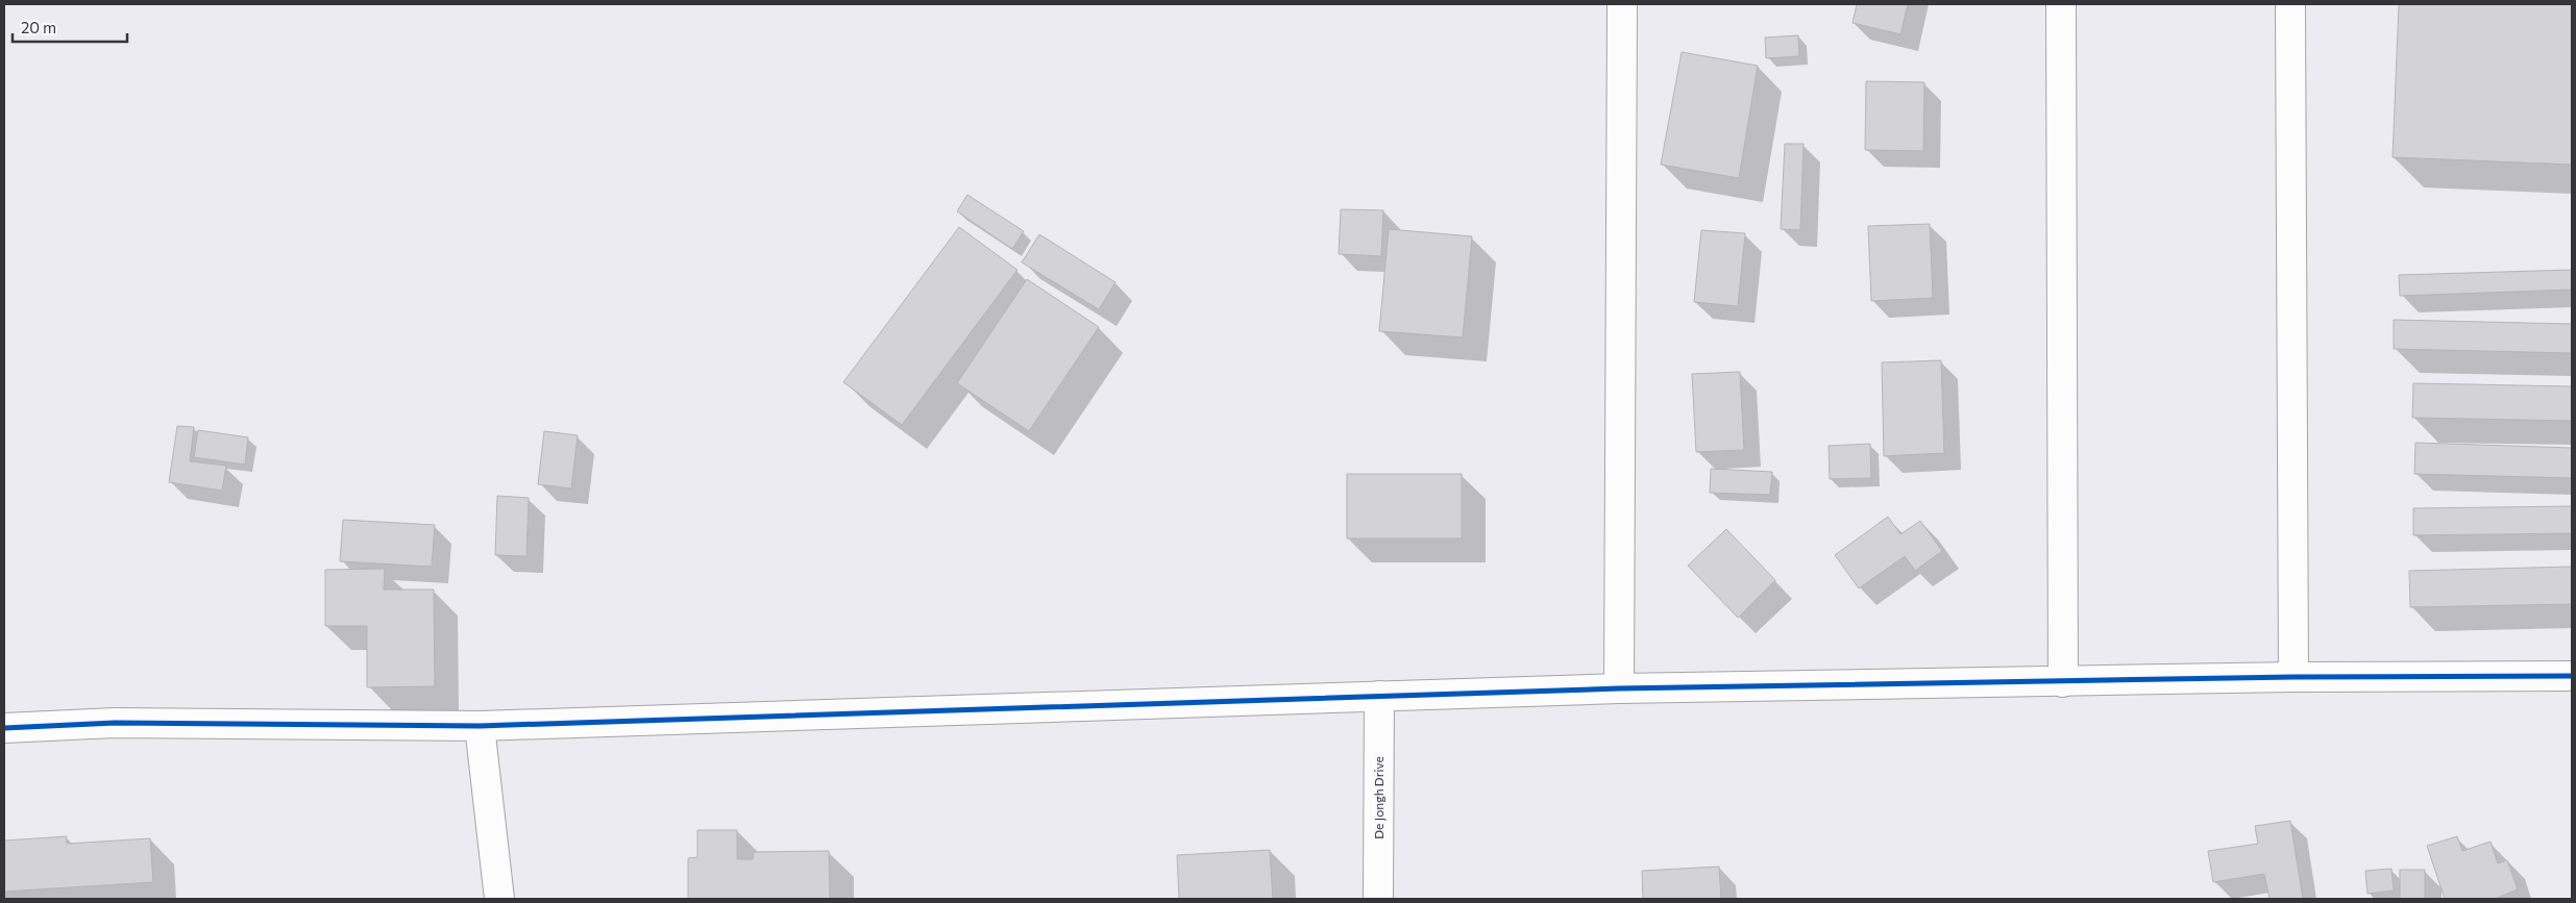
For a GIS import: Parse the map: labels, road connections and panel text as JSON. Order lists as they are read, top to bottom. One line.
{"streets":{"street":["De Jongh Drive"]},"scale_bar":"20 m"}
